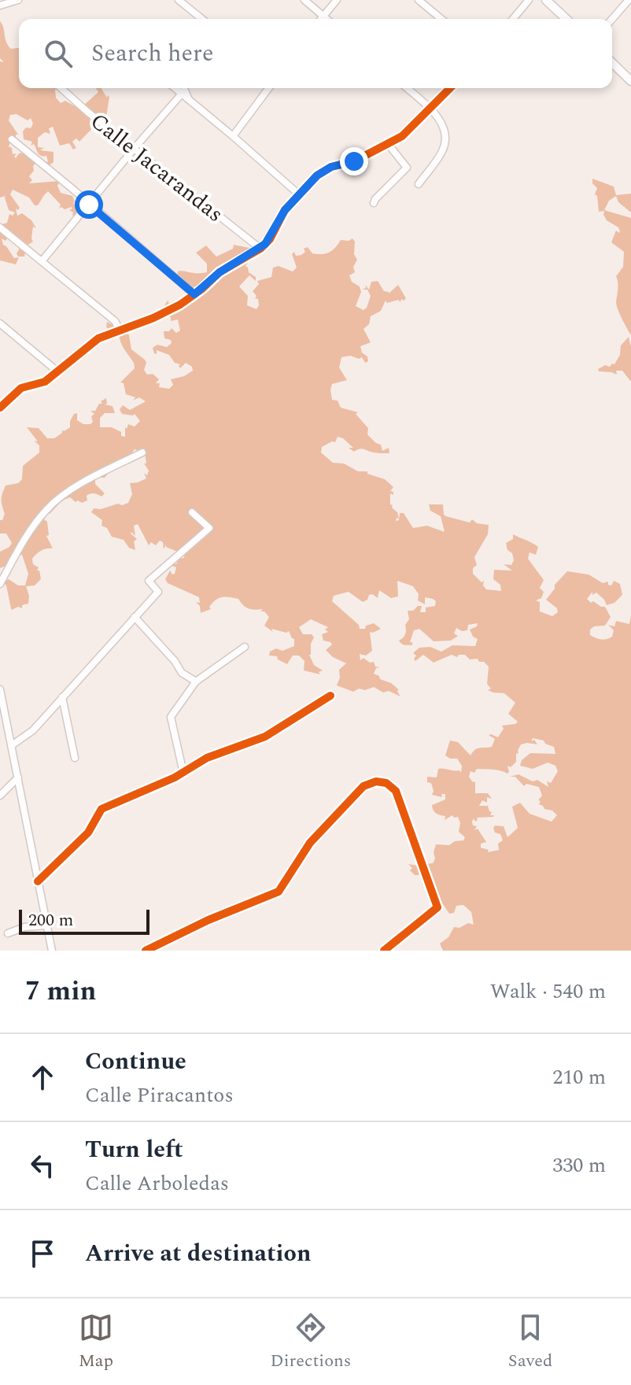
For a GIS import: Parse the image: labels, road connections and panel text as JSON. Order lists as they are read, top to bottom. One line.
{"streets":{"street":["Calle Jacarandas"]},"scale_bar":"200 m","page":{"search":"Search here","scale":"200 m","heading":["7 min","Walk · 540 m"],"list":[["Continue","Calle Piracantos","210 m"],["Turn left","Calle Arboledas","330 m"],"Arrive at destination"],"nav":["Map","Directions","Saved"]}}
